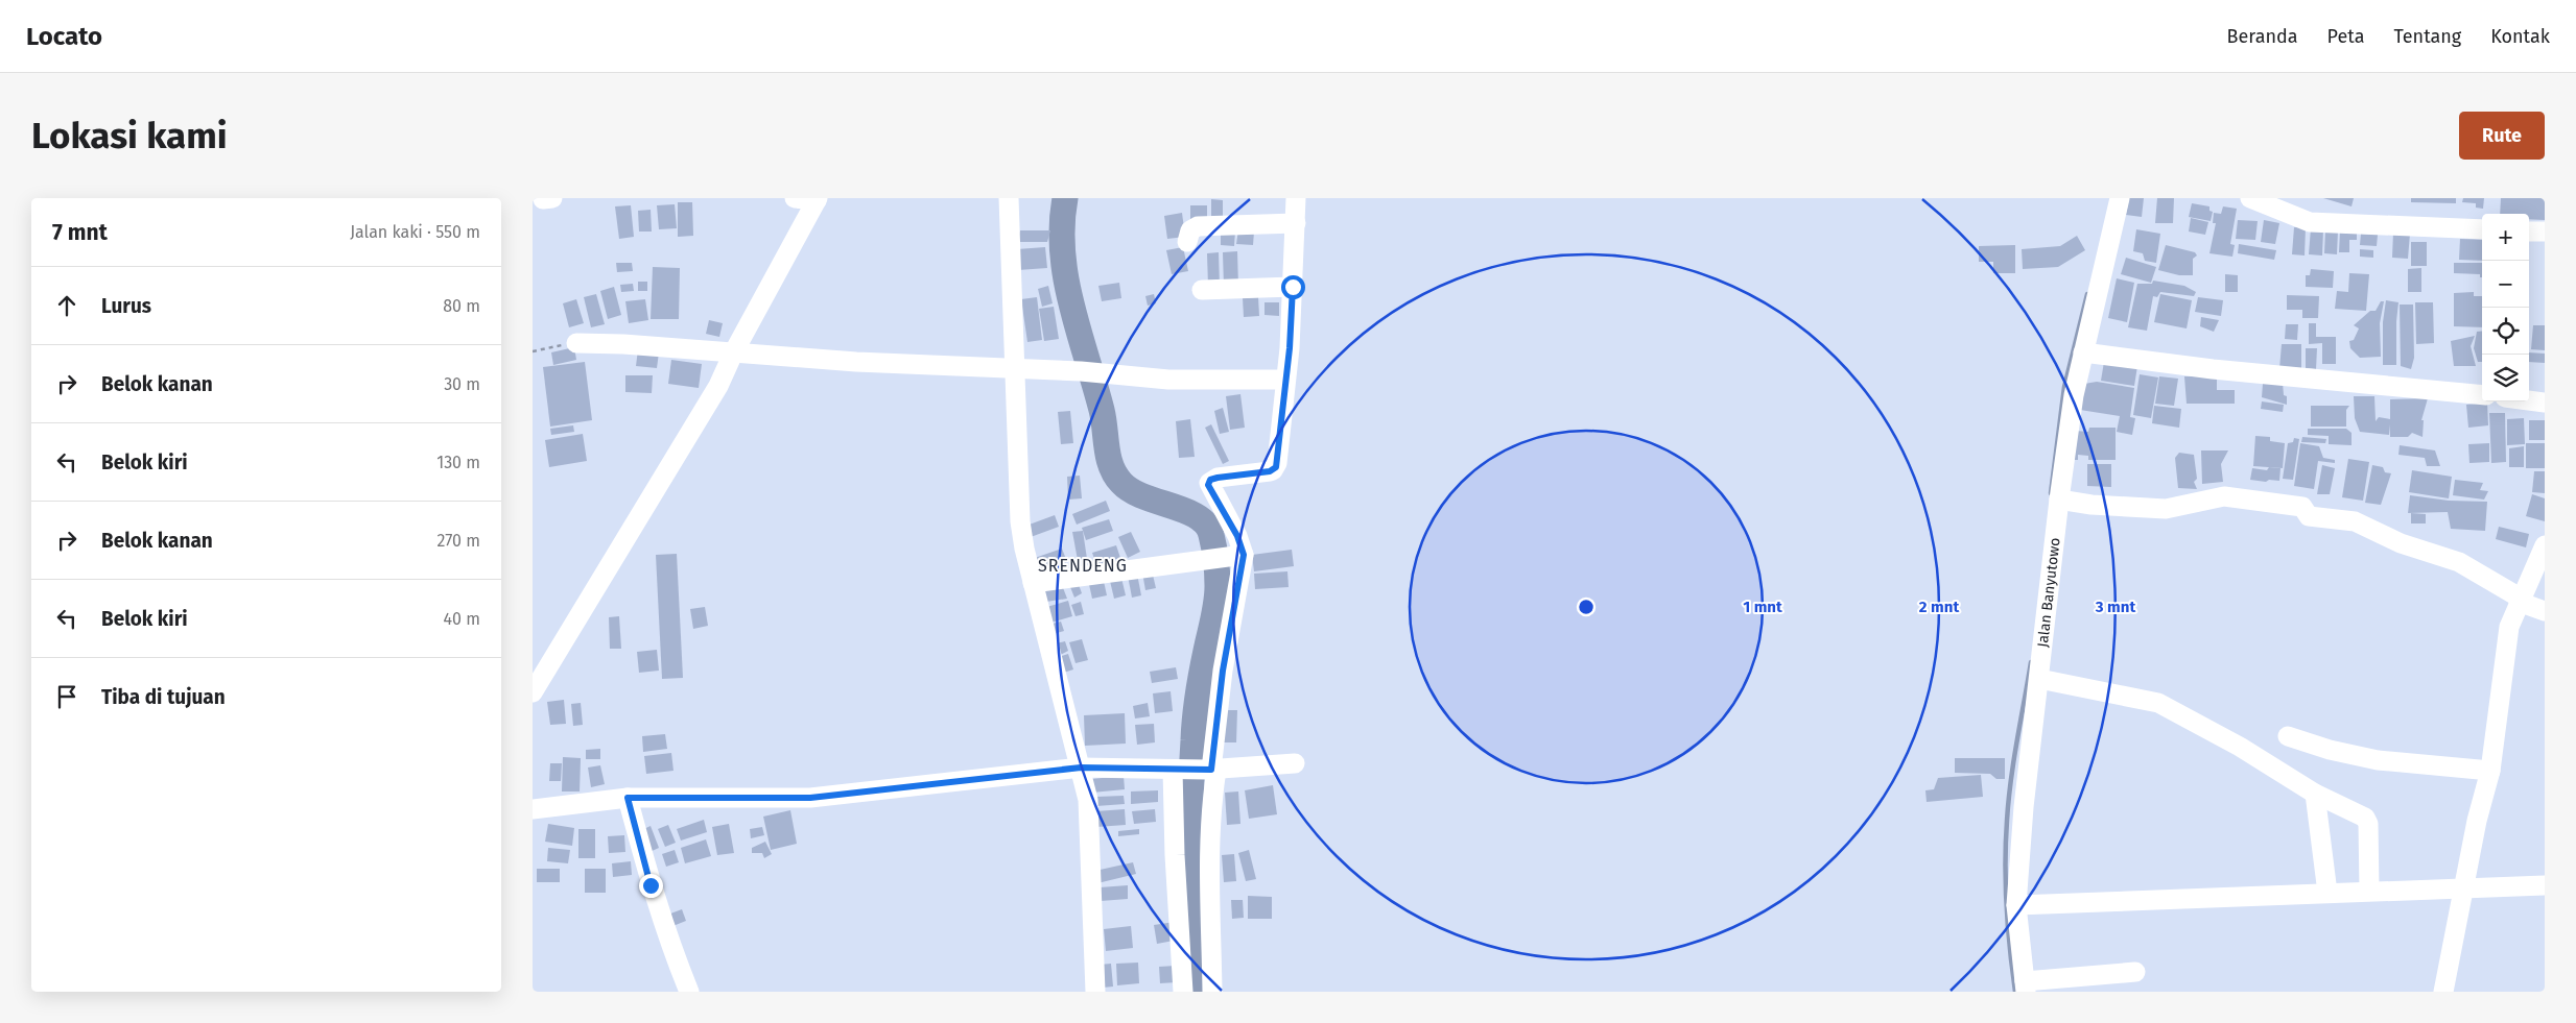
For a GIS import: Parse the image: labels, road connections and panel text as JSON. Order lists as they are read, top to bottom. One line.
{"streets":{"street":["Jalan Banyutowo"]},"districts":["SRENDENG"],"page":{"header":"Locato","nav":["Beranda","Peta","Tentang","Kontak"],"buttons":"Rute","title":"Lokasi kami","heading":["7 mnt","Jalan kaki · 550 m"],"map_buttons":["+","−"],"list":[["Lurus","80 m"],["Belok kanan","30 m"],["Belok kiri","130 m"],["Belok kanan","270 m"],["Belok kiri","40 m"],"Tiba di tujuan"]},"rings":["1 mnt","2 mnt","3 mnt"]}
